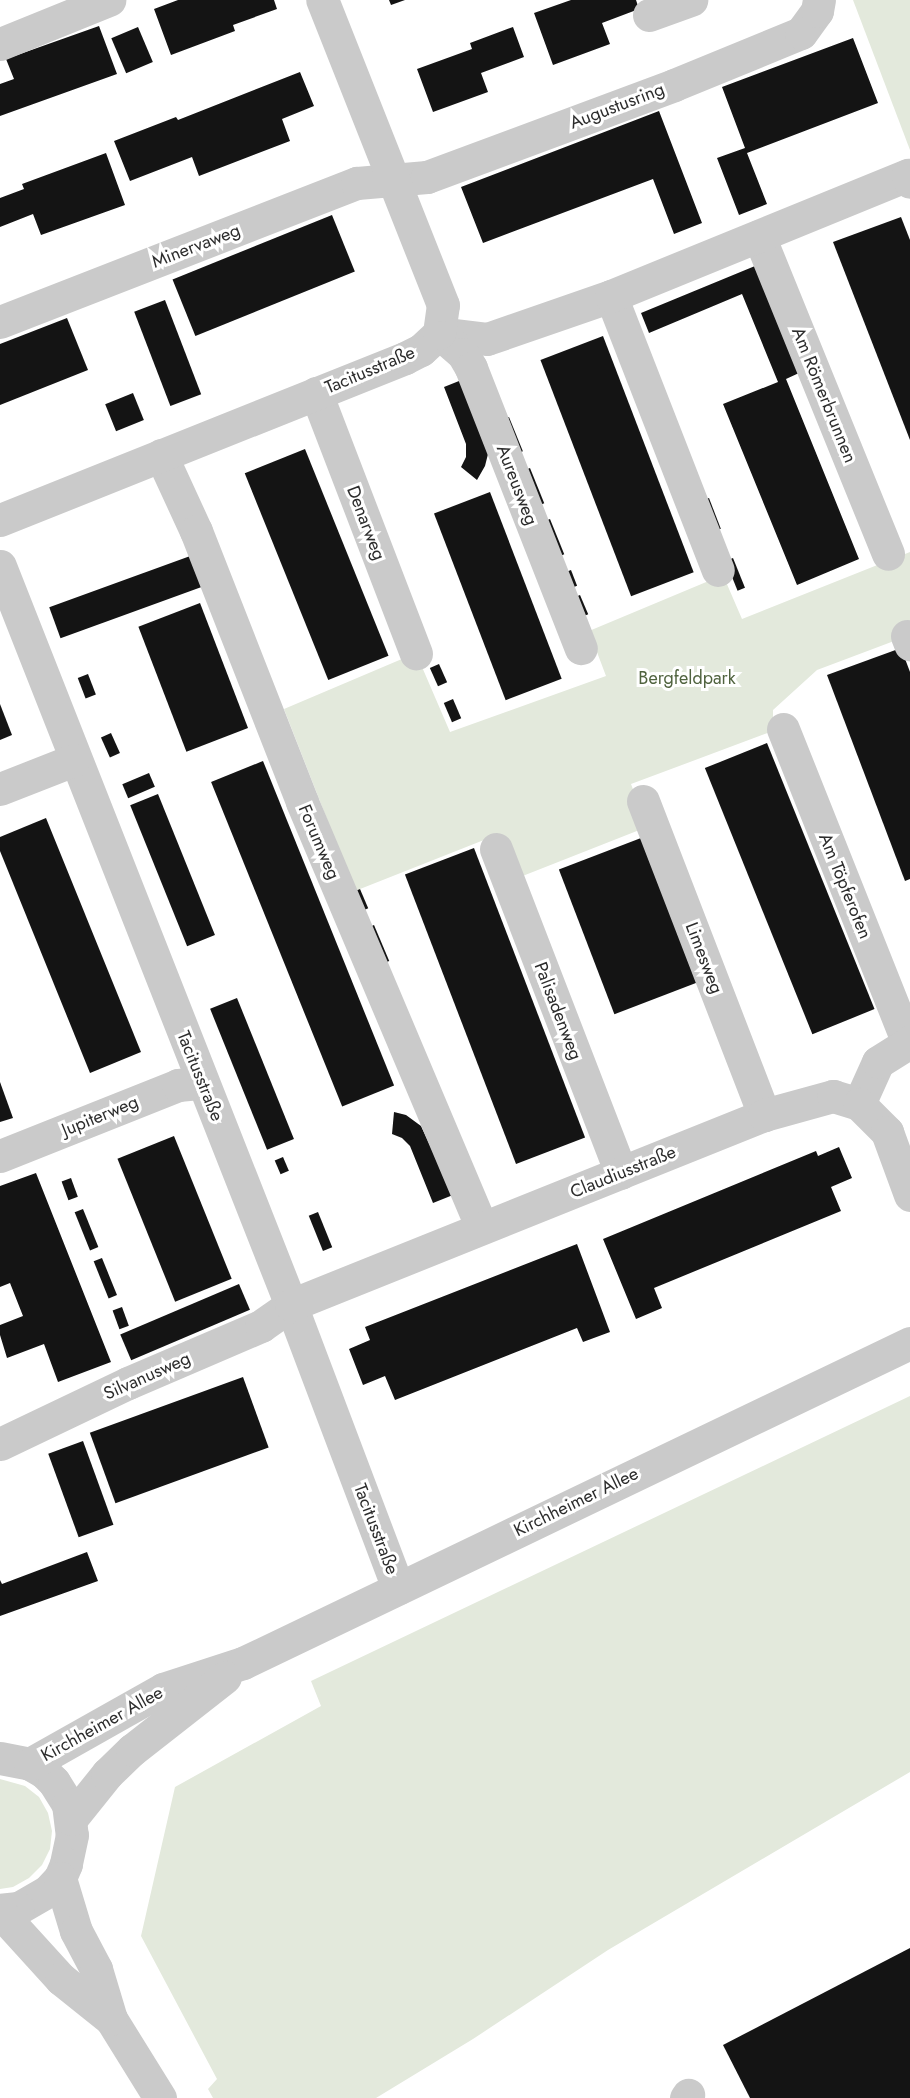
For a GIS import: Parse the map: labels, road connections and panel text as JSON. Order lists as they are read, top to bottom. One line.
{"streets":{"street":["Augustusring","Minervaweg","Tacitusstraße","Am Römerbrunnen","Aureusweg","Denarweg","Forumweg","Am Töpferofen","Limesweg","Palisadenweg","Jupiterweg","Claudiusstraße","Silvanusweg","Kirchheimer Allee"]},"crossings":[["Augustusring","Minervaweg"],["Tacitusstraße","Aureusweg"],["Tacitusstraße","Denarweg"],["Tacitusstraße","Forumweg"],["Tacitusstraße","Jupiterweg"],["Tacitusstraße","Claudiusstraße"],["Tacitusstraße","Silvanusweg"],["Tacitusstraße","Kirchheimer Allee"],["Forumweg","Claudiusstraße"],["Am Töpferofen","Claudiusstraße"],["Limesweg","Claudiusstraße"],["Palisadenweg","Claudiusstraße"],["Claudiusstraße","Silvanusweg"]],"parks":["Bergfeldpark"]}
